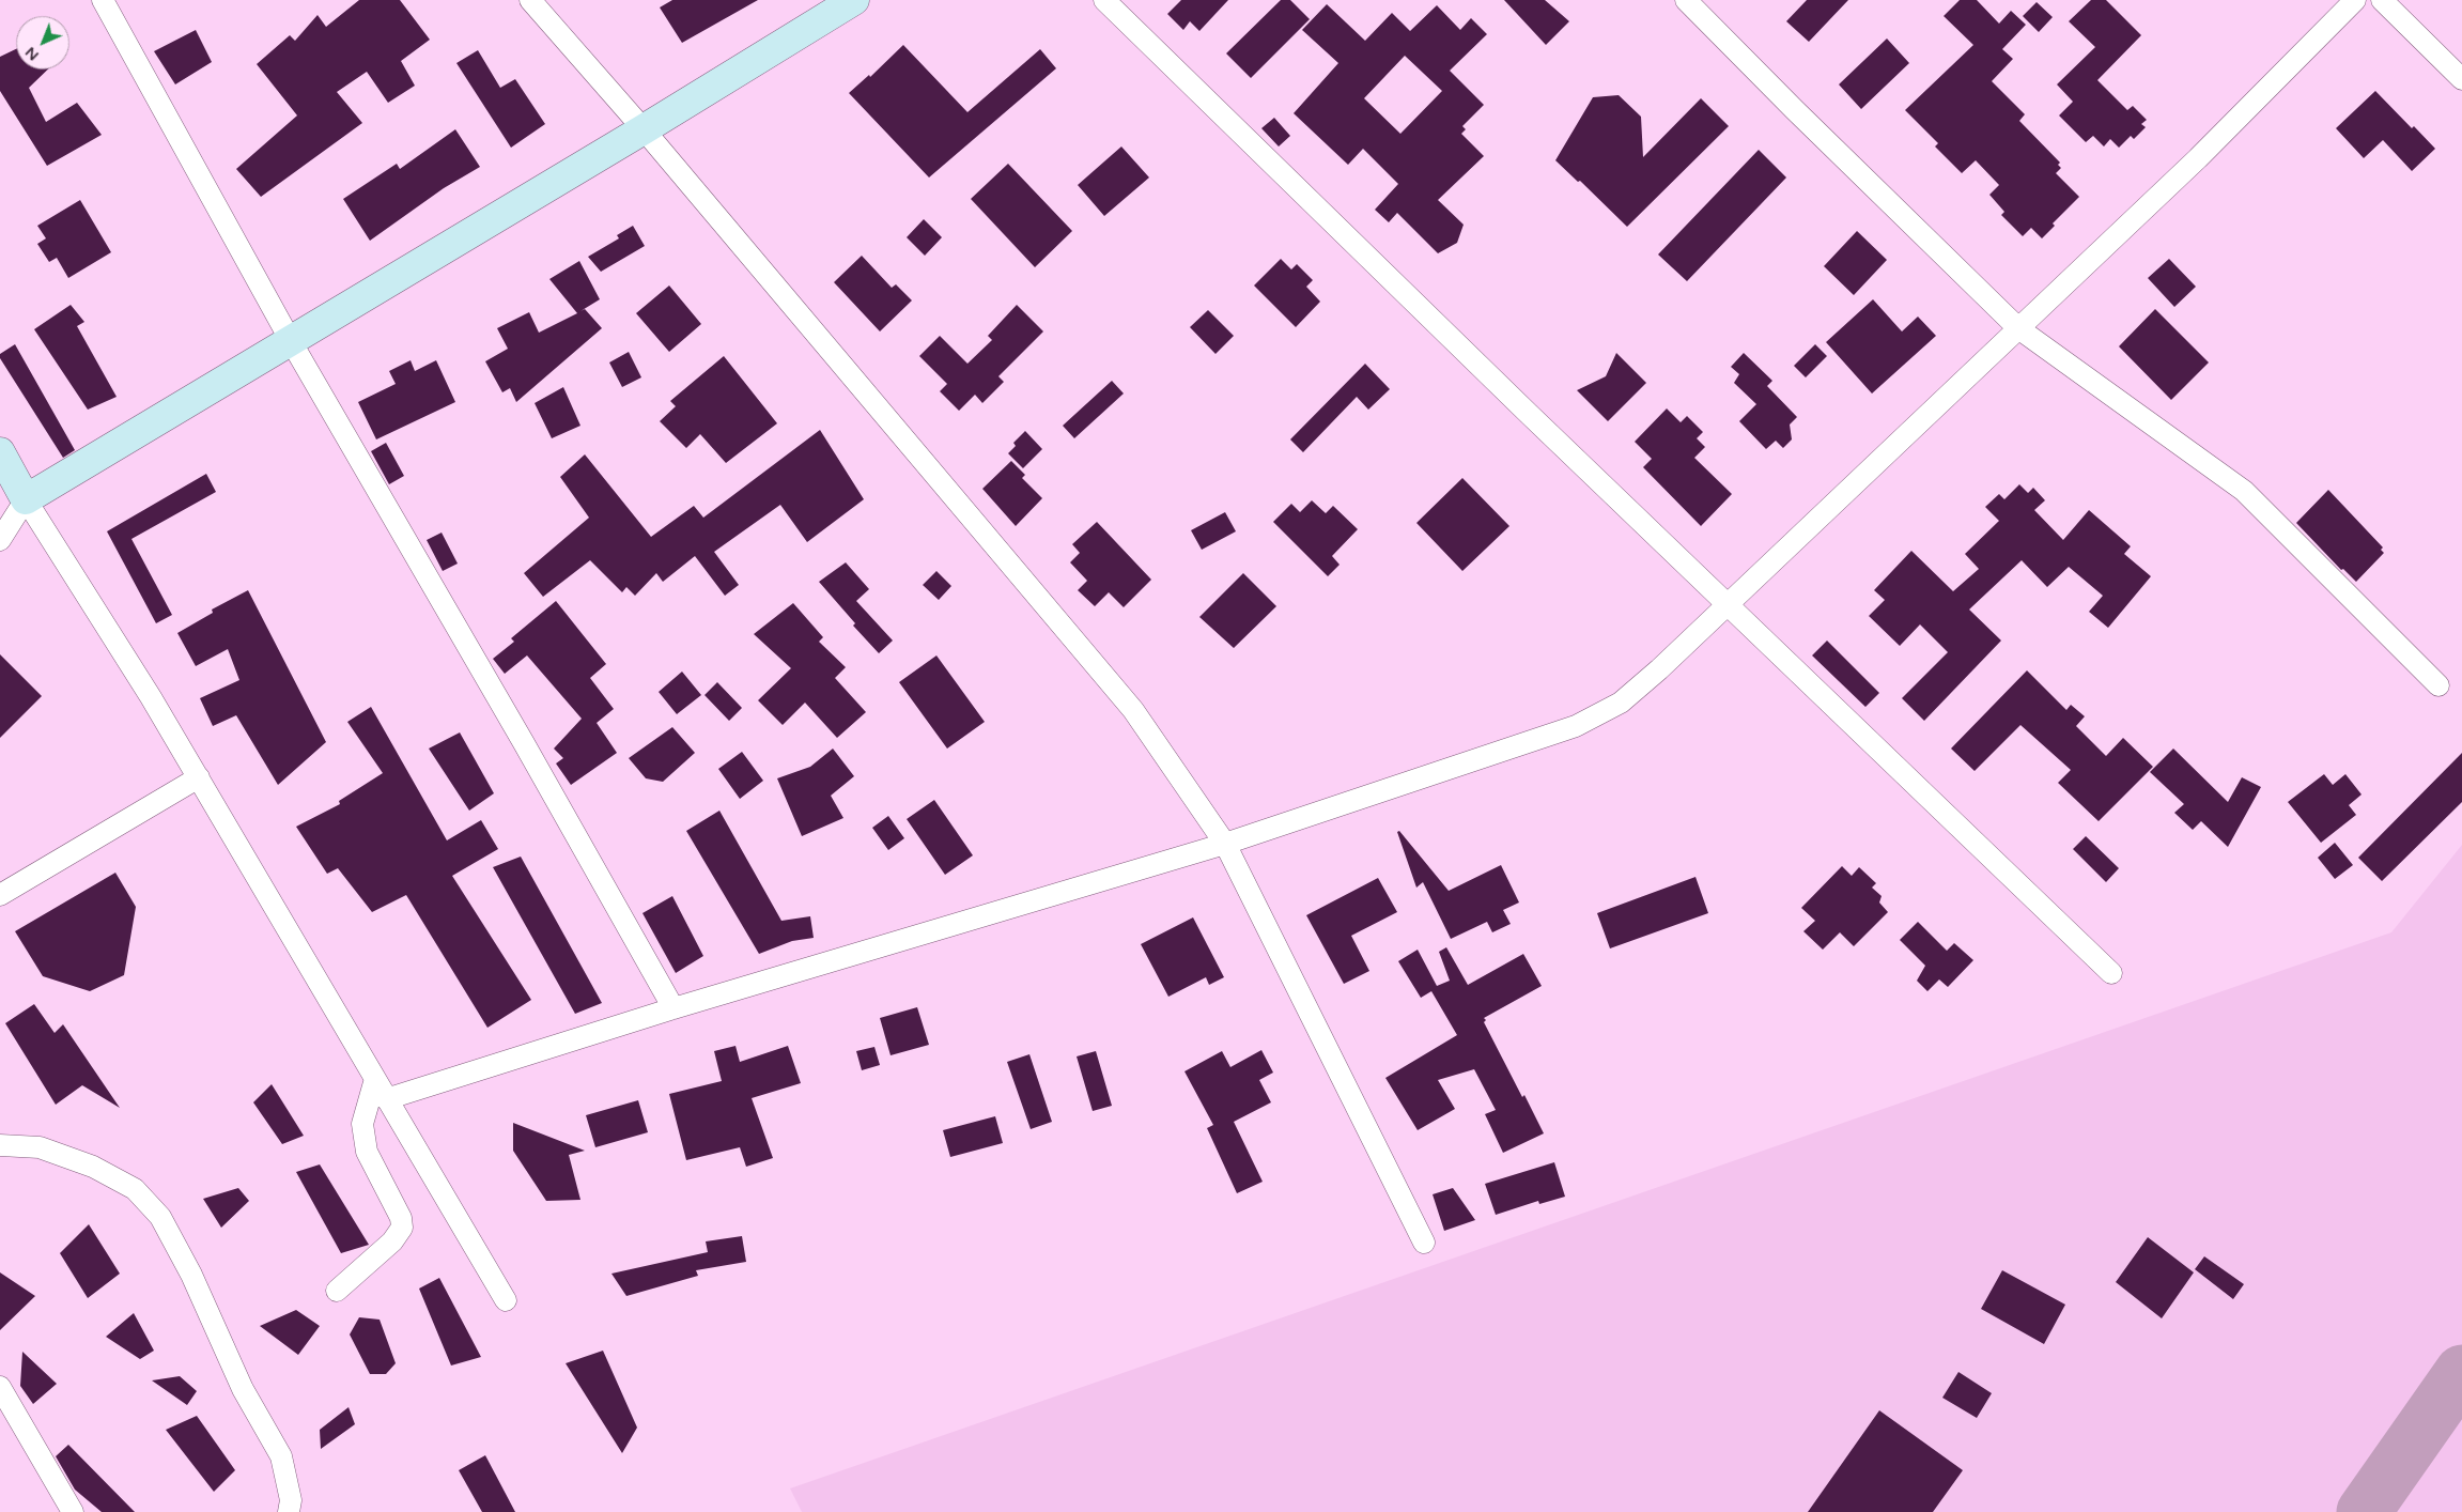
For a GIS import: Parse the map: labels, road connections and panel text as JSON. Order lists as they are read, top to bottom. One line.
{"north":"bottom left"}
